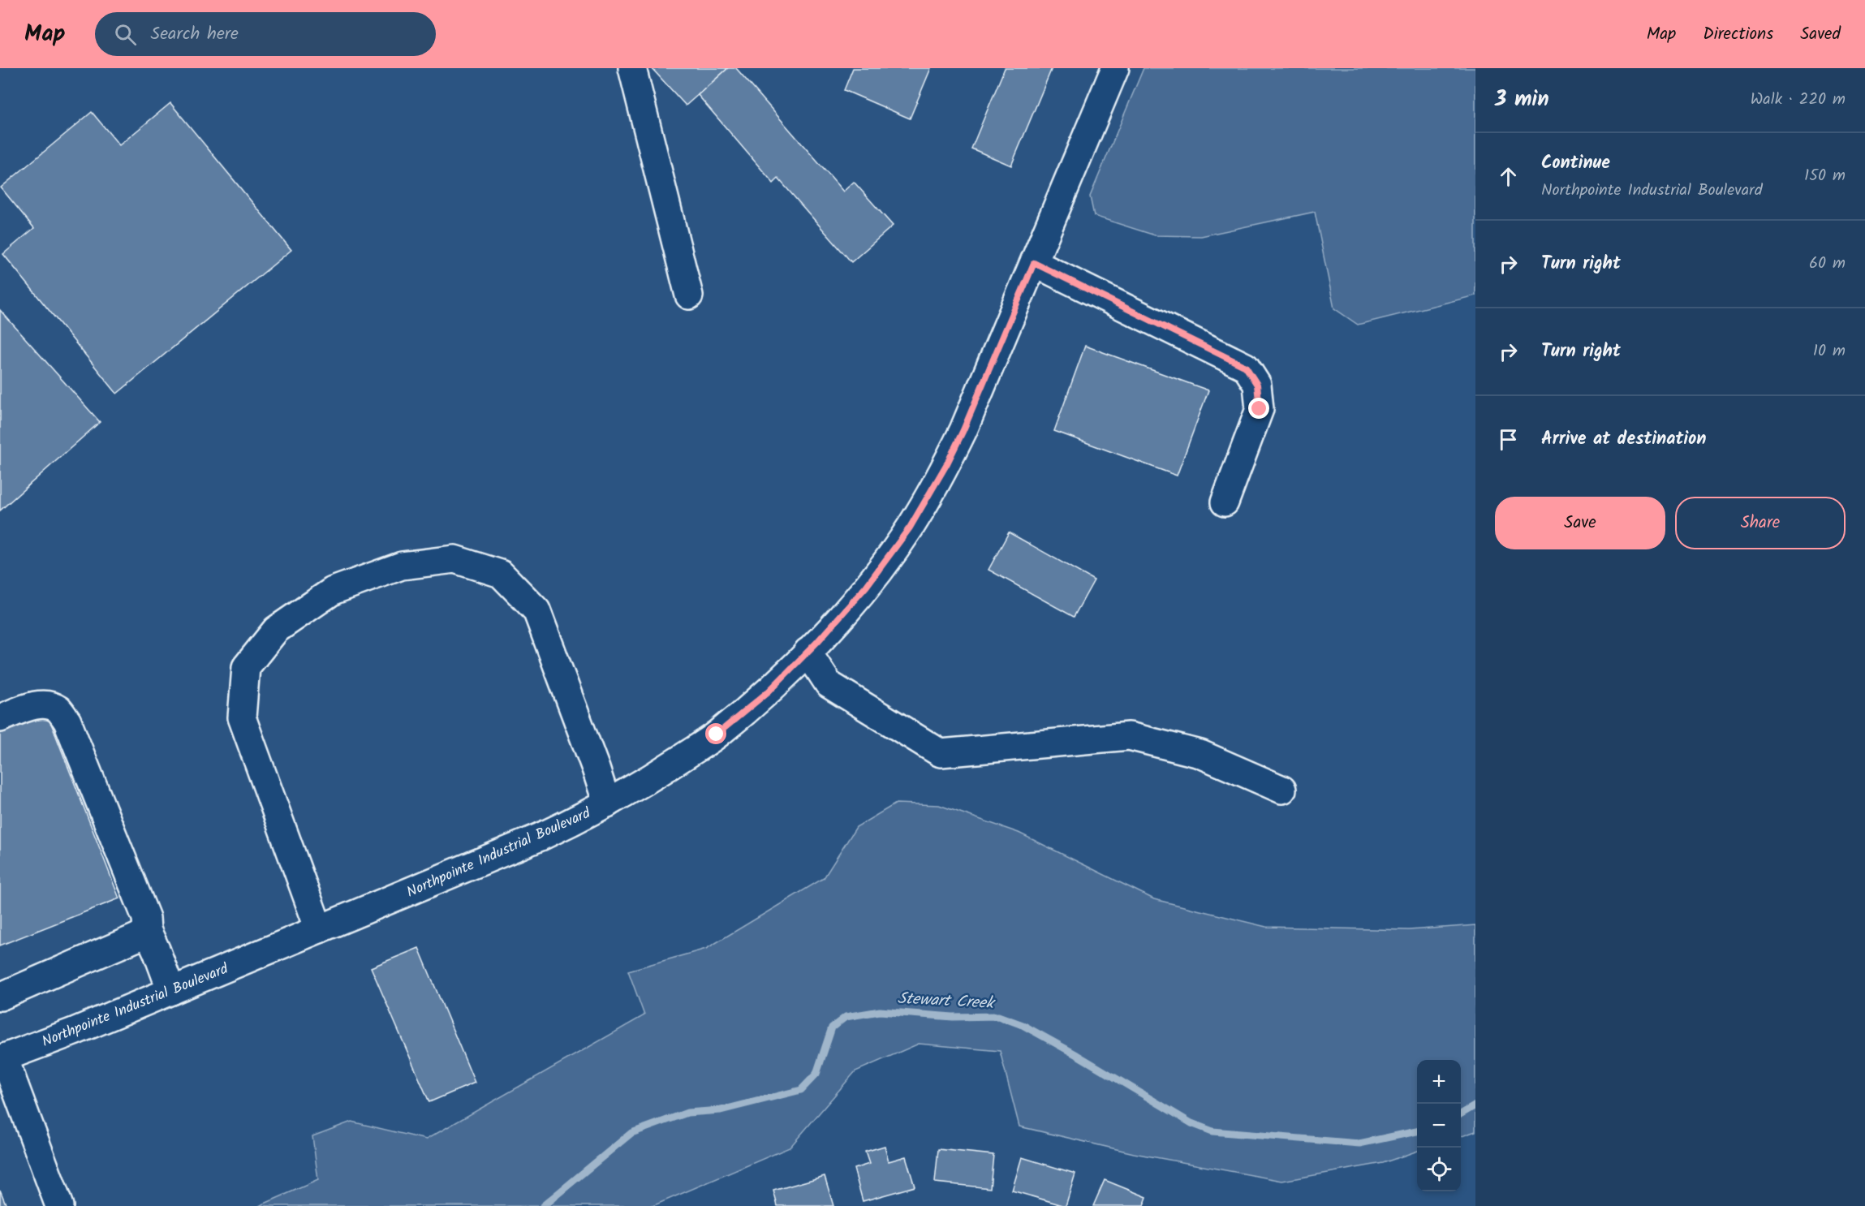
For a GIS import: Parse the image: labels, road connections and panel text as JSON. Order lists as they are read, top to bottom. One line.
{"streets":{"street":["Northpointe Industrial Boulevard"]},"water":["Stewart Creek"],"page":{"header":"Map","search":"Search here","nav":["Map","Directions","Saved"],"heading":["3 min","Walk · 220 m"],"list":[["Continue","Northpointe Industrial Boulevard","150 m"],["Turn right","60 m"],["Turn right","10 m"],"Arrive at destination"],"buttons":["Save","Share"],"map_buttons":["+","−"]}}
